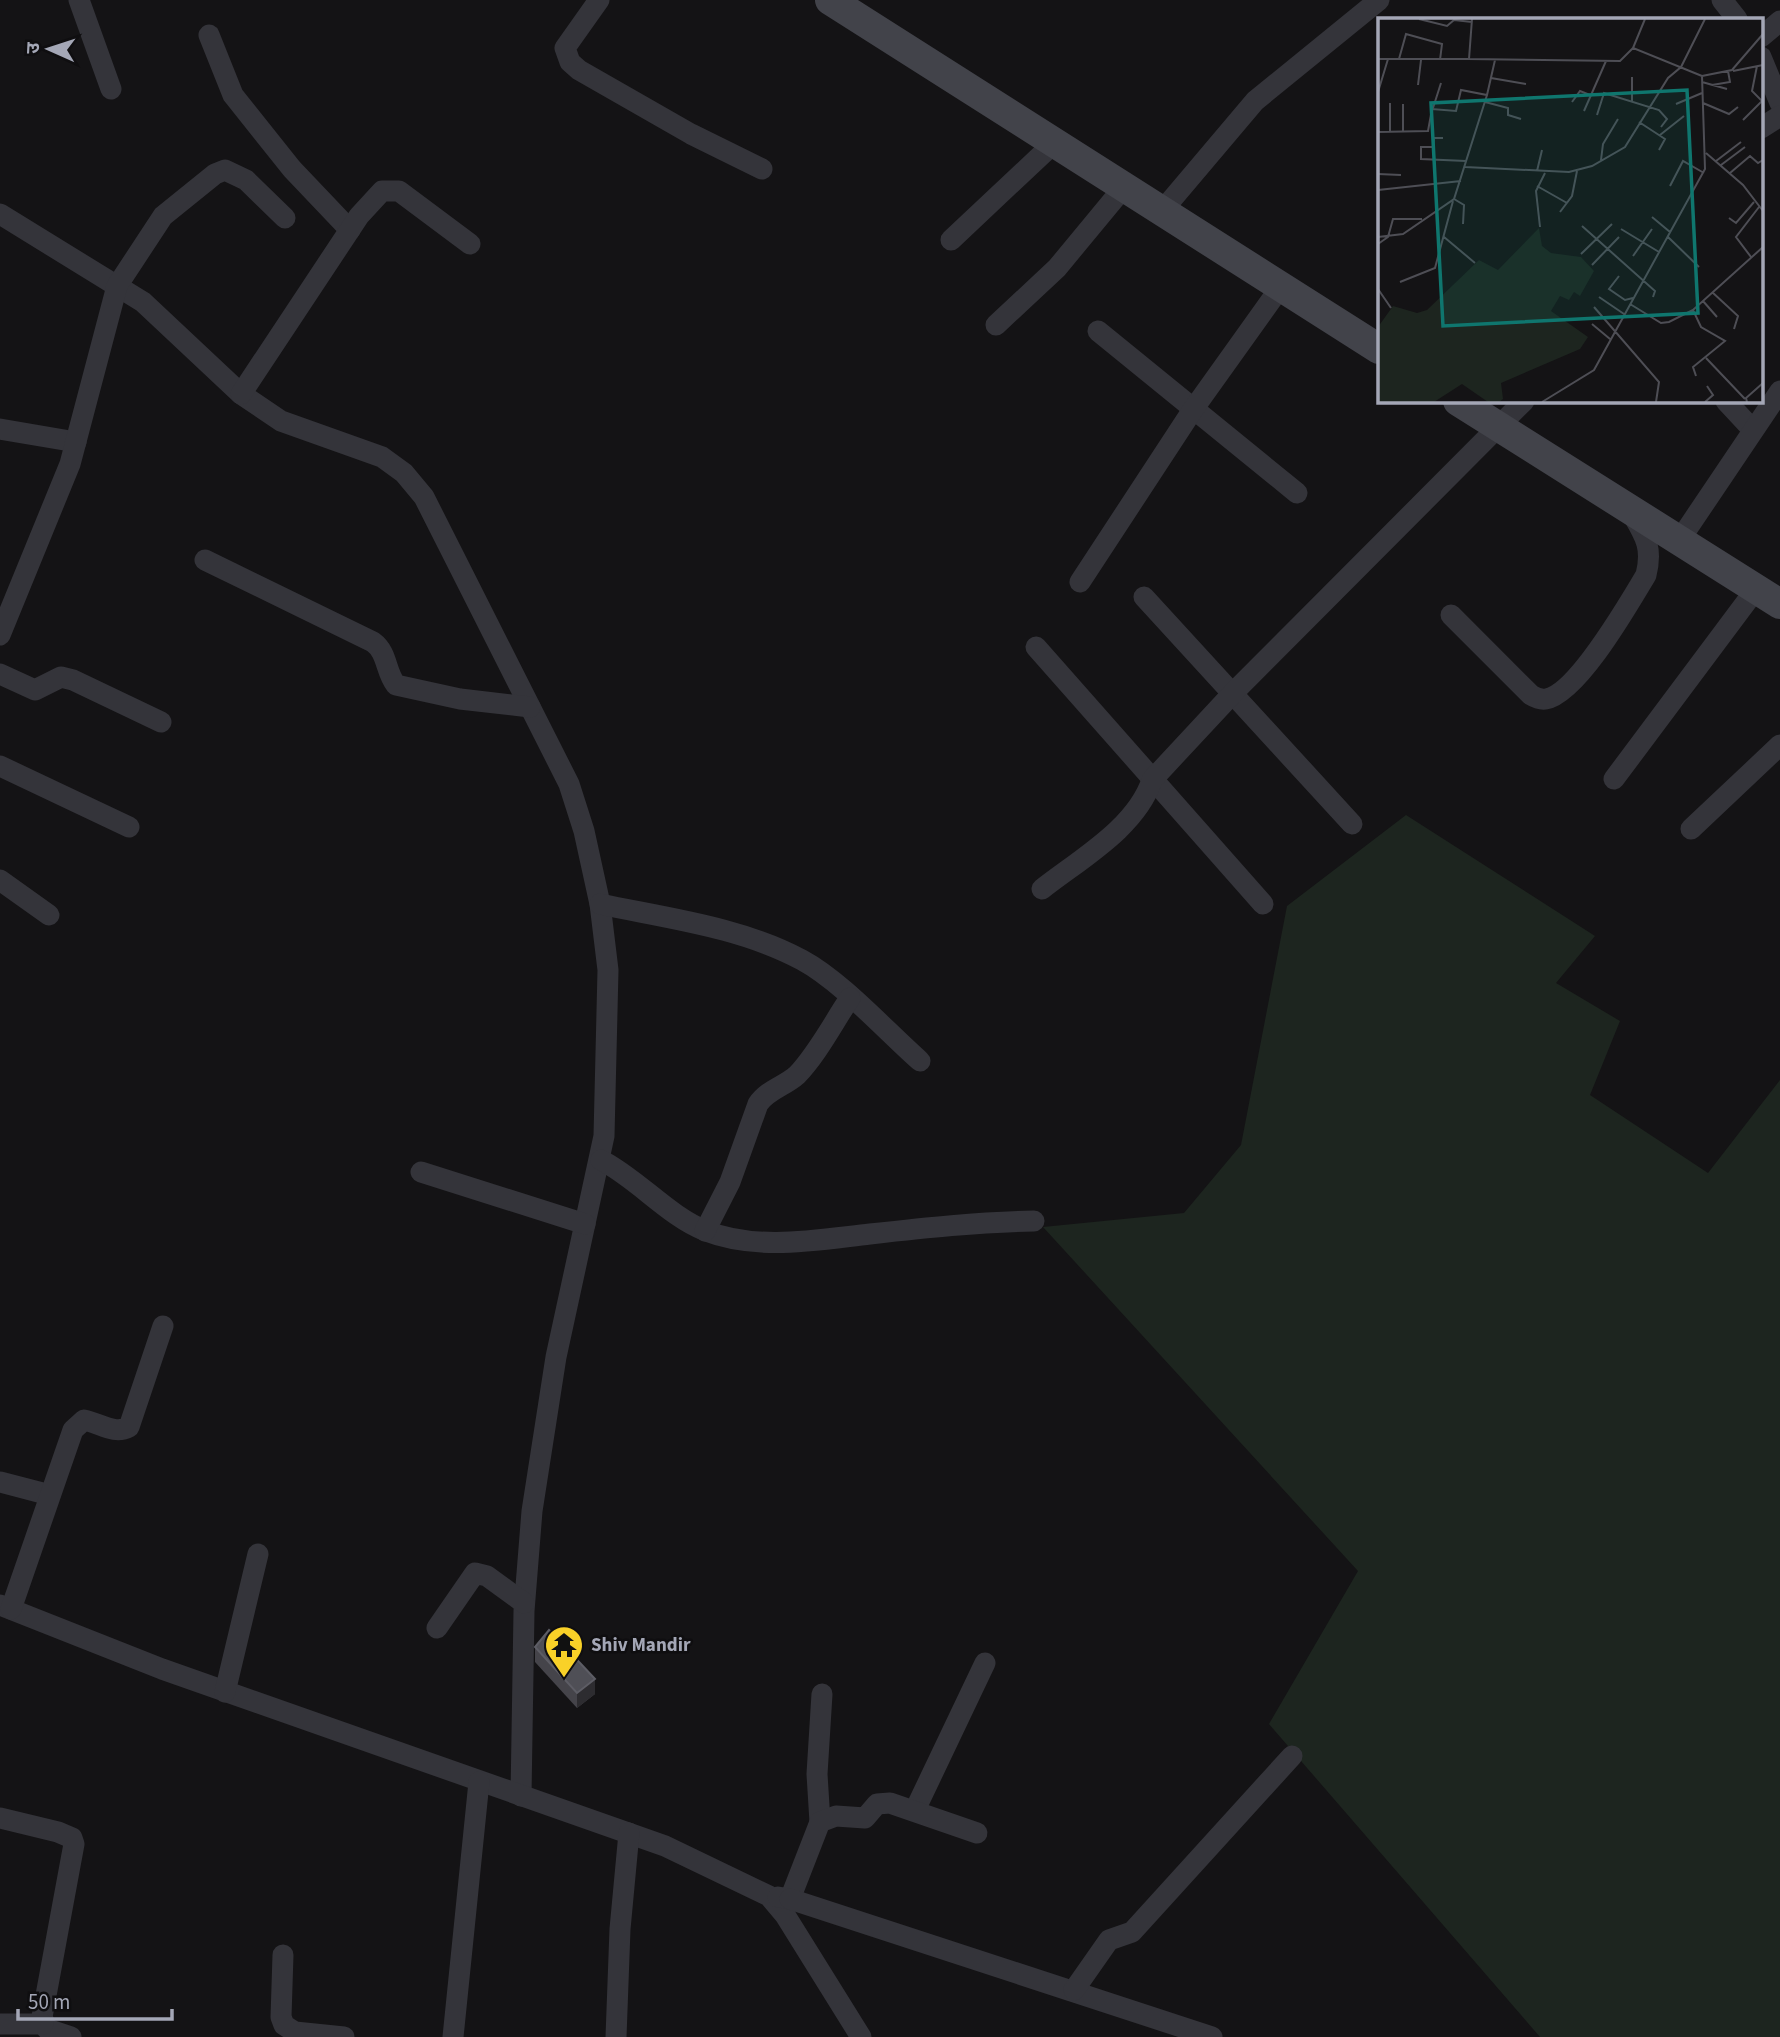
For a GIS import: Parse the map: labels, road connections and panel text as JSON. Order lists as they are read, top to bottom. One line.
{"places":{"temple":["Shiv Mandir"]},"scale_bar":"50 m","north":"left"}
